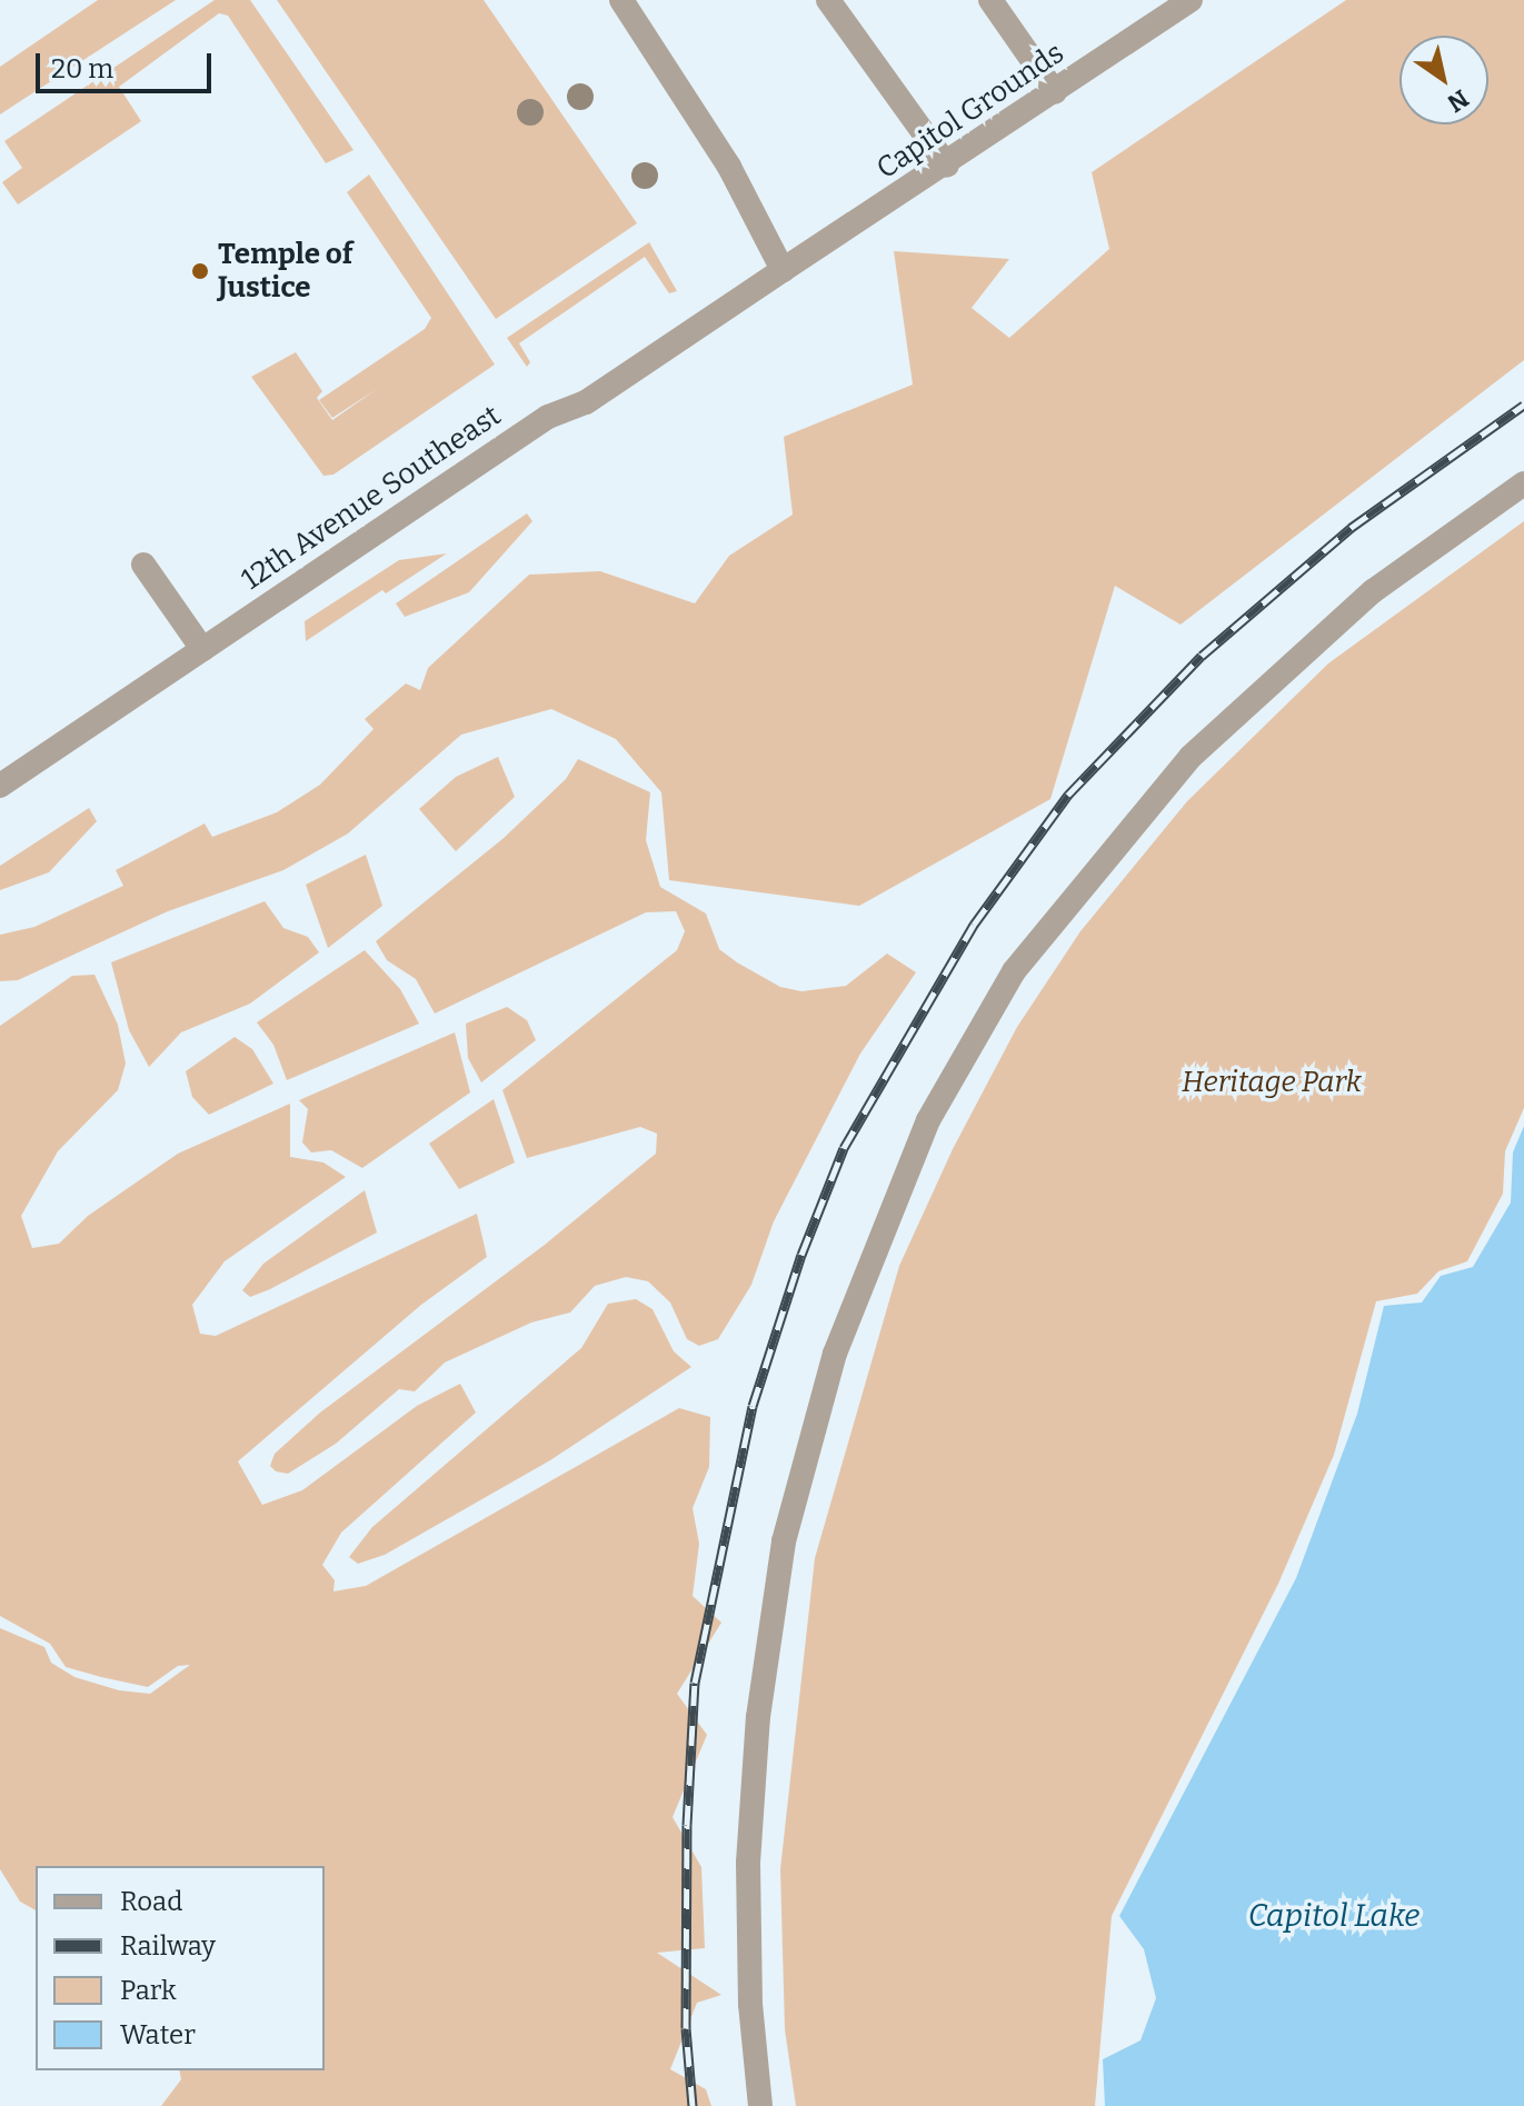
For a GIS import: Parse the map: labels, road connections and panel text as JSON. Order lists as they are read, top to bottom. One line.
{"streets":{"street":["Capitol Grounds","12th Avenue Southeast"]},"crossings":[["Capitol Grounds","12th Avenue Southeast"]],"water":["Capitol Lake"],"parks":["Heritage Park"],"places":["Temple of Justice"],"legend":["Road","Railway","Park","Water"],"scale_bar":"20 m","north":"bottom right"}
